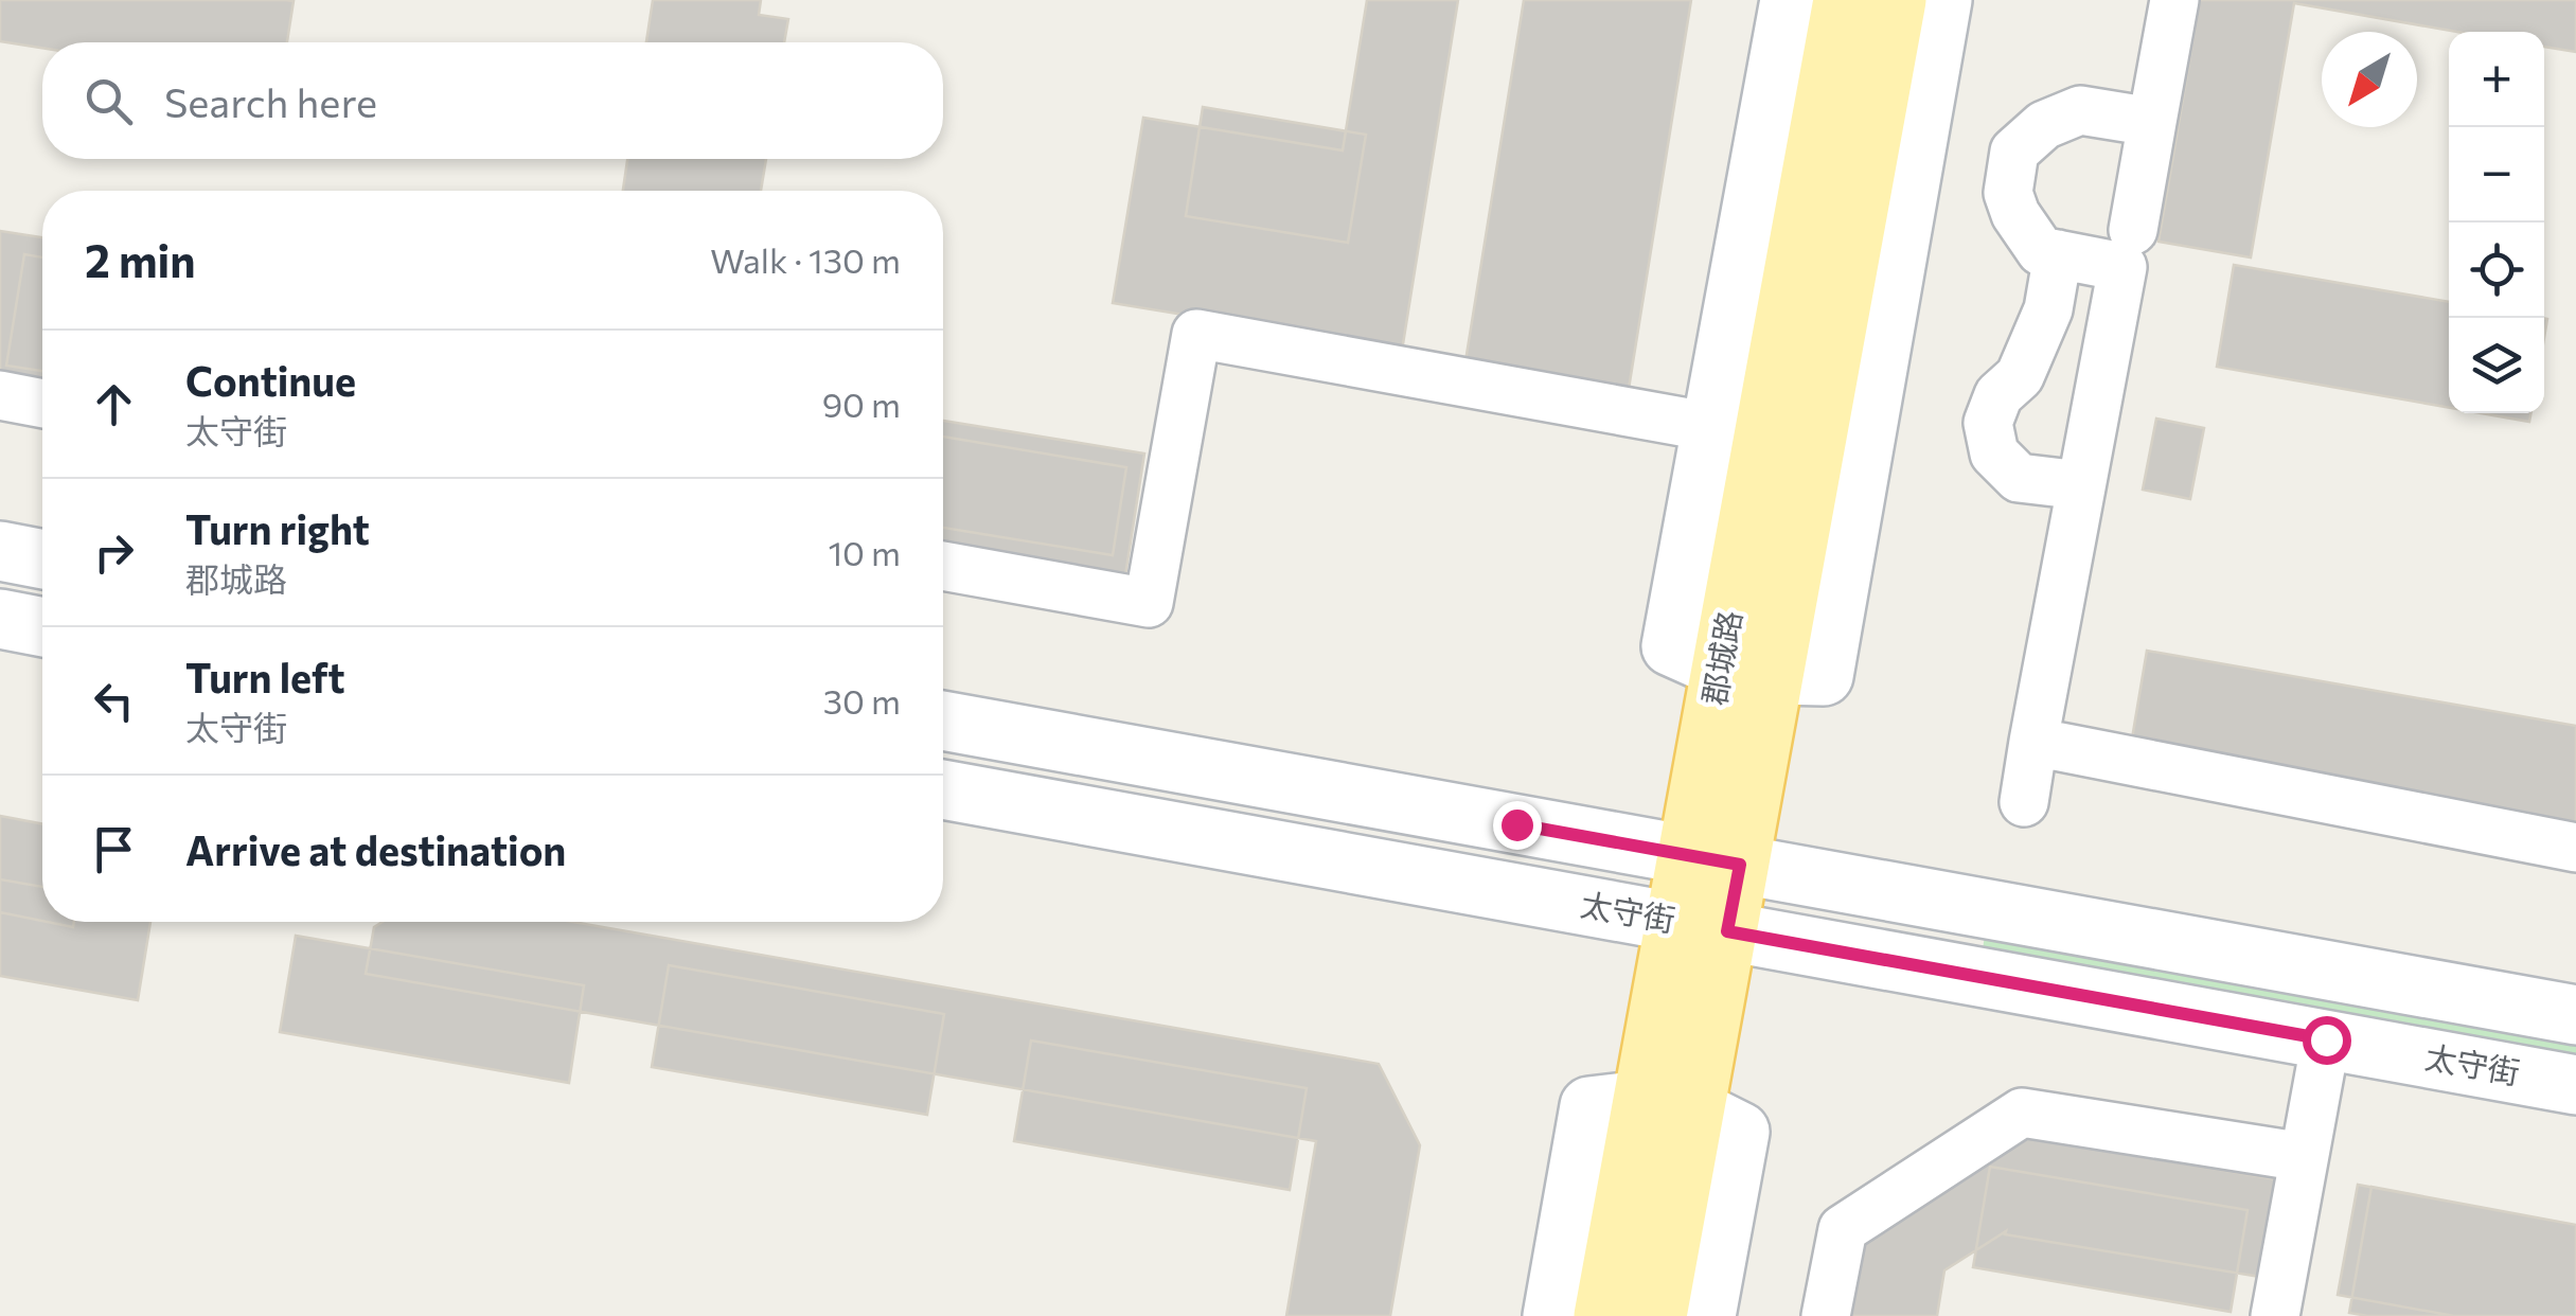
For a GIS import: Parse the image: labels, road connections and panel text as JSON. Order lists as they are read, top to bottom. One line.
{"streets":{"main road":["郡城路"],"street":["太守街"]},"crossings":[["郡城路","太守街"]],"north":"bottom left","page":{"map_buttons":["+","−"],"search":"Search here","heading":["2 min","Walk · 130 m"],"list":[["Continue","太守街","90 m"],["Turn right","郡城路","10 m"],["Turn left","太守街","30 m"],"Arrive at destination"]}}
